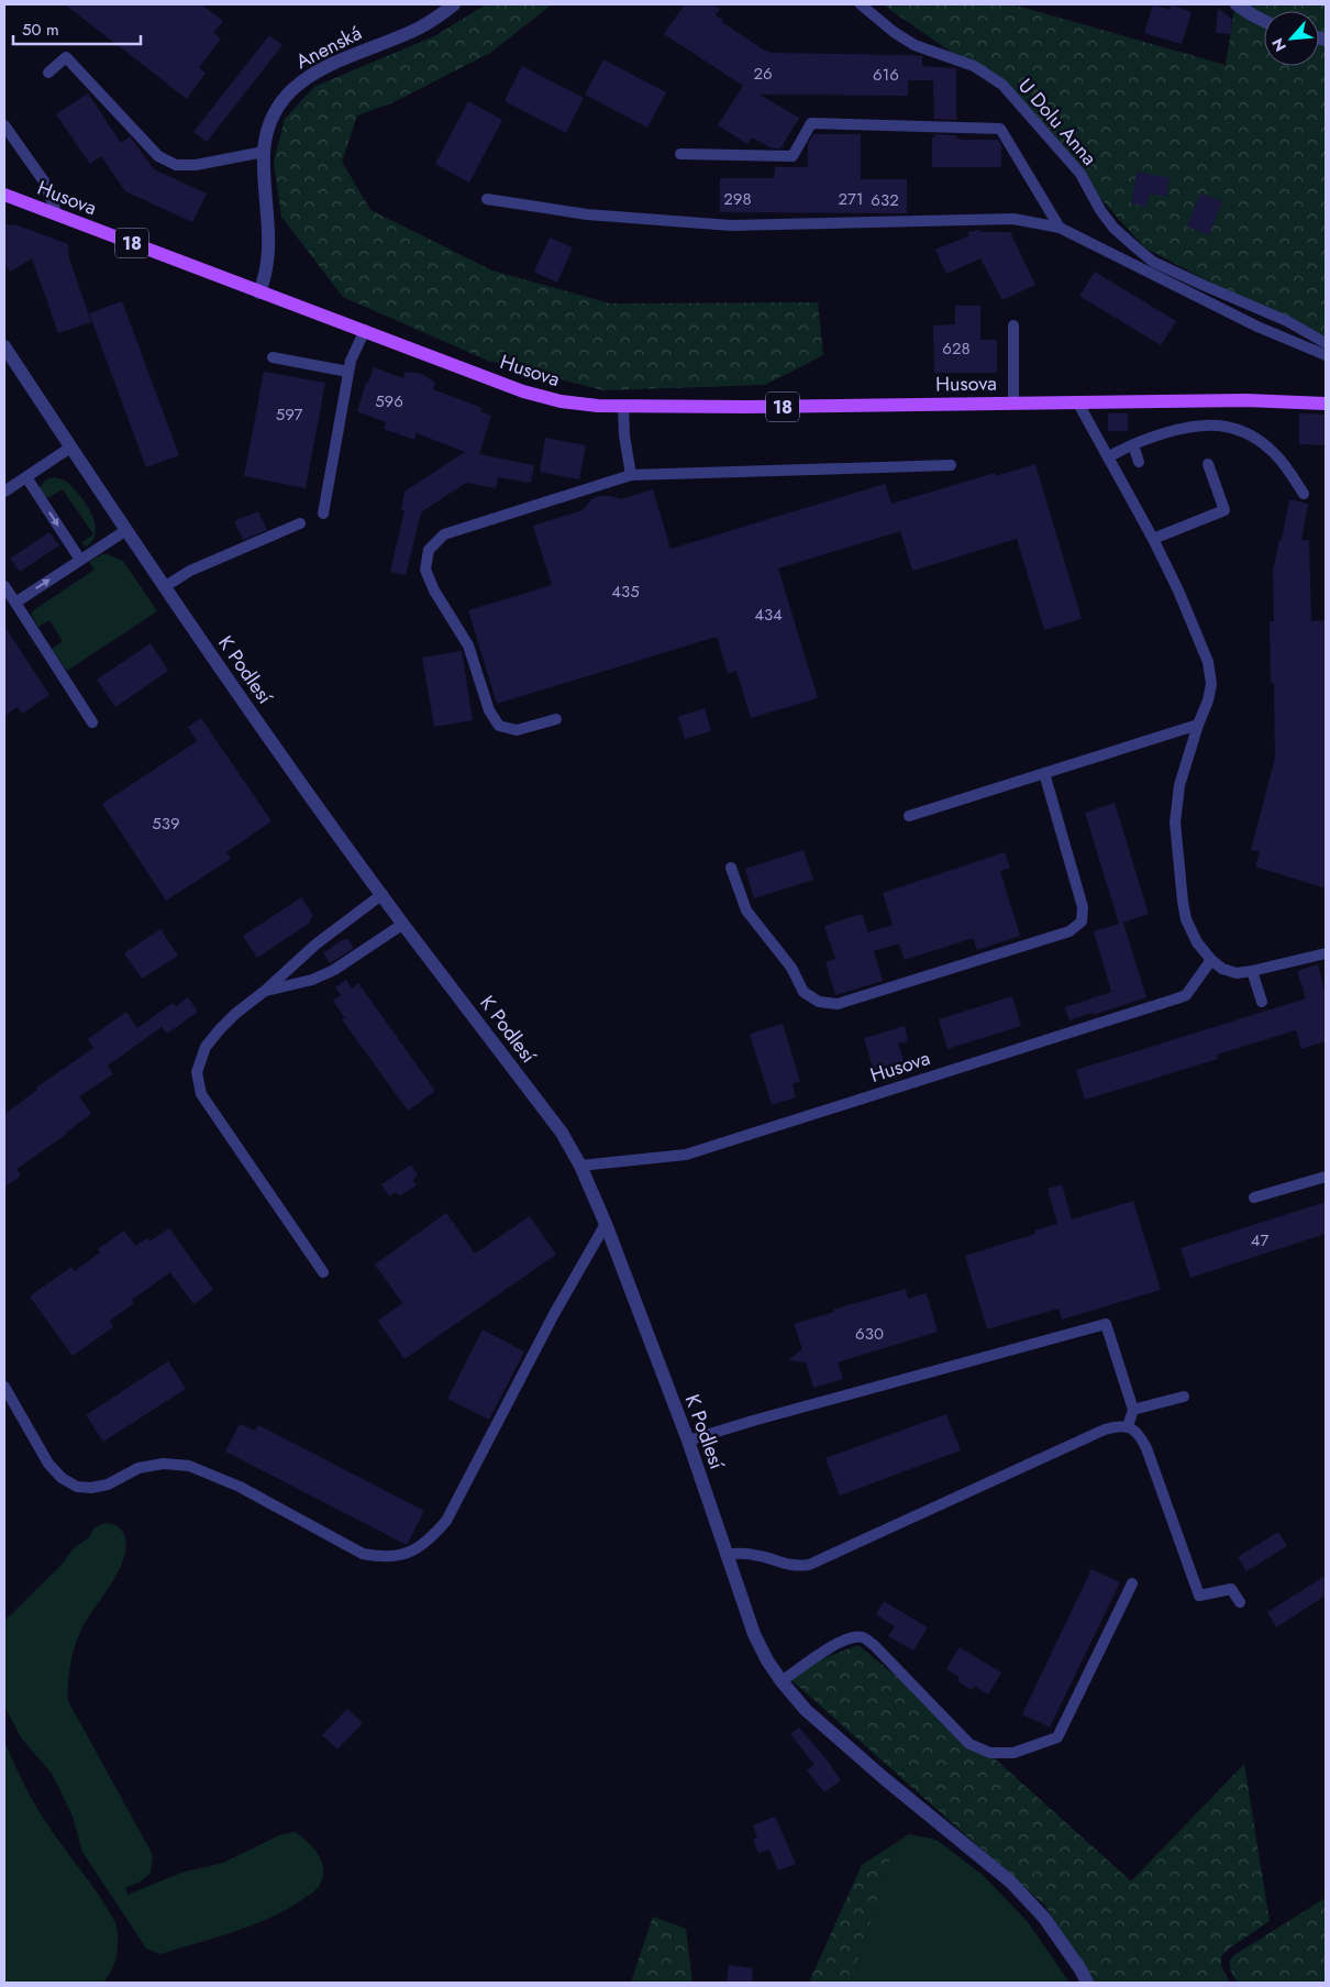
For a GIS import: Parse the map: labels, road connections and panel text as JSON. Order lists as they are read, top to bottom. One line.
{"streets":{"main road":["Husova","18"],"street":["Anenská","K Podlesí"],"lane":["U Dolu Anna"]},"crossings":[["Anenská","Husova"],["Husova","K Podlesí"]],"house_numbers":["26","616","298","271","632","628","596","597","435","434","539","47","630"],"scale_bar":"50 m","north":"bottom left"}
